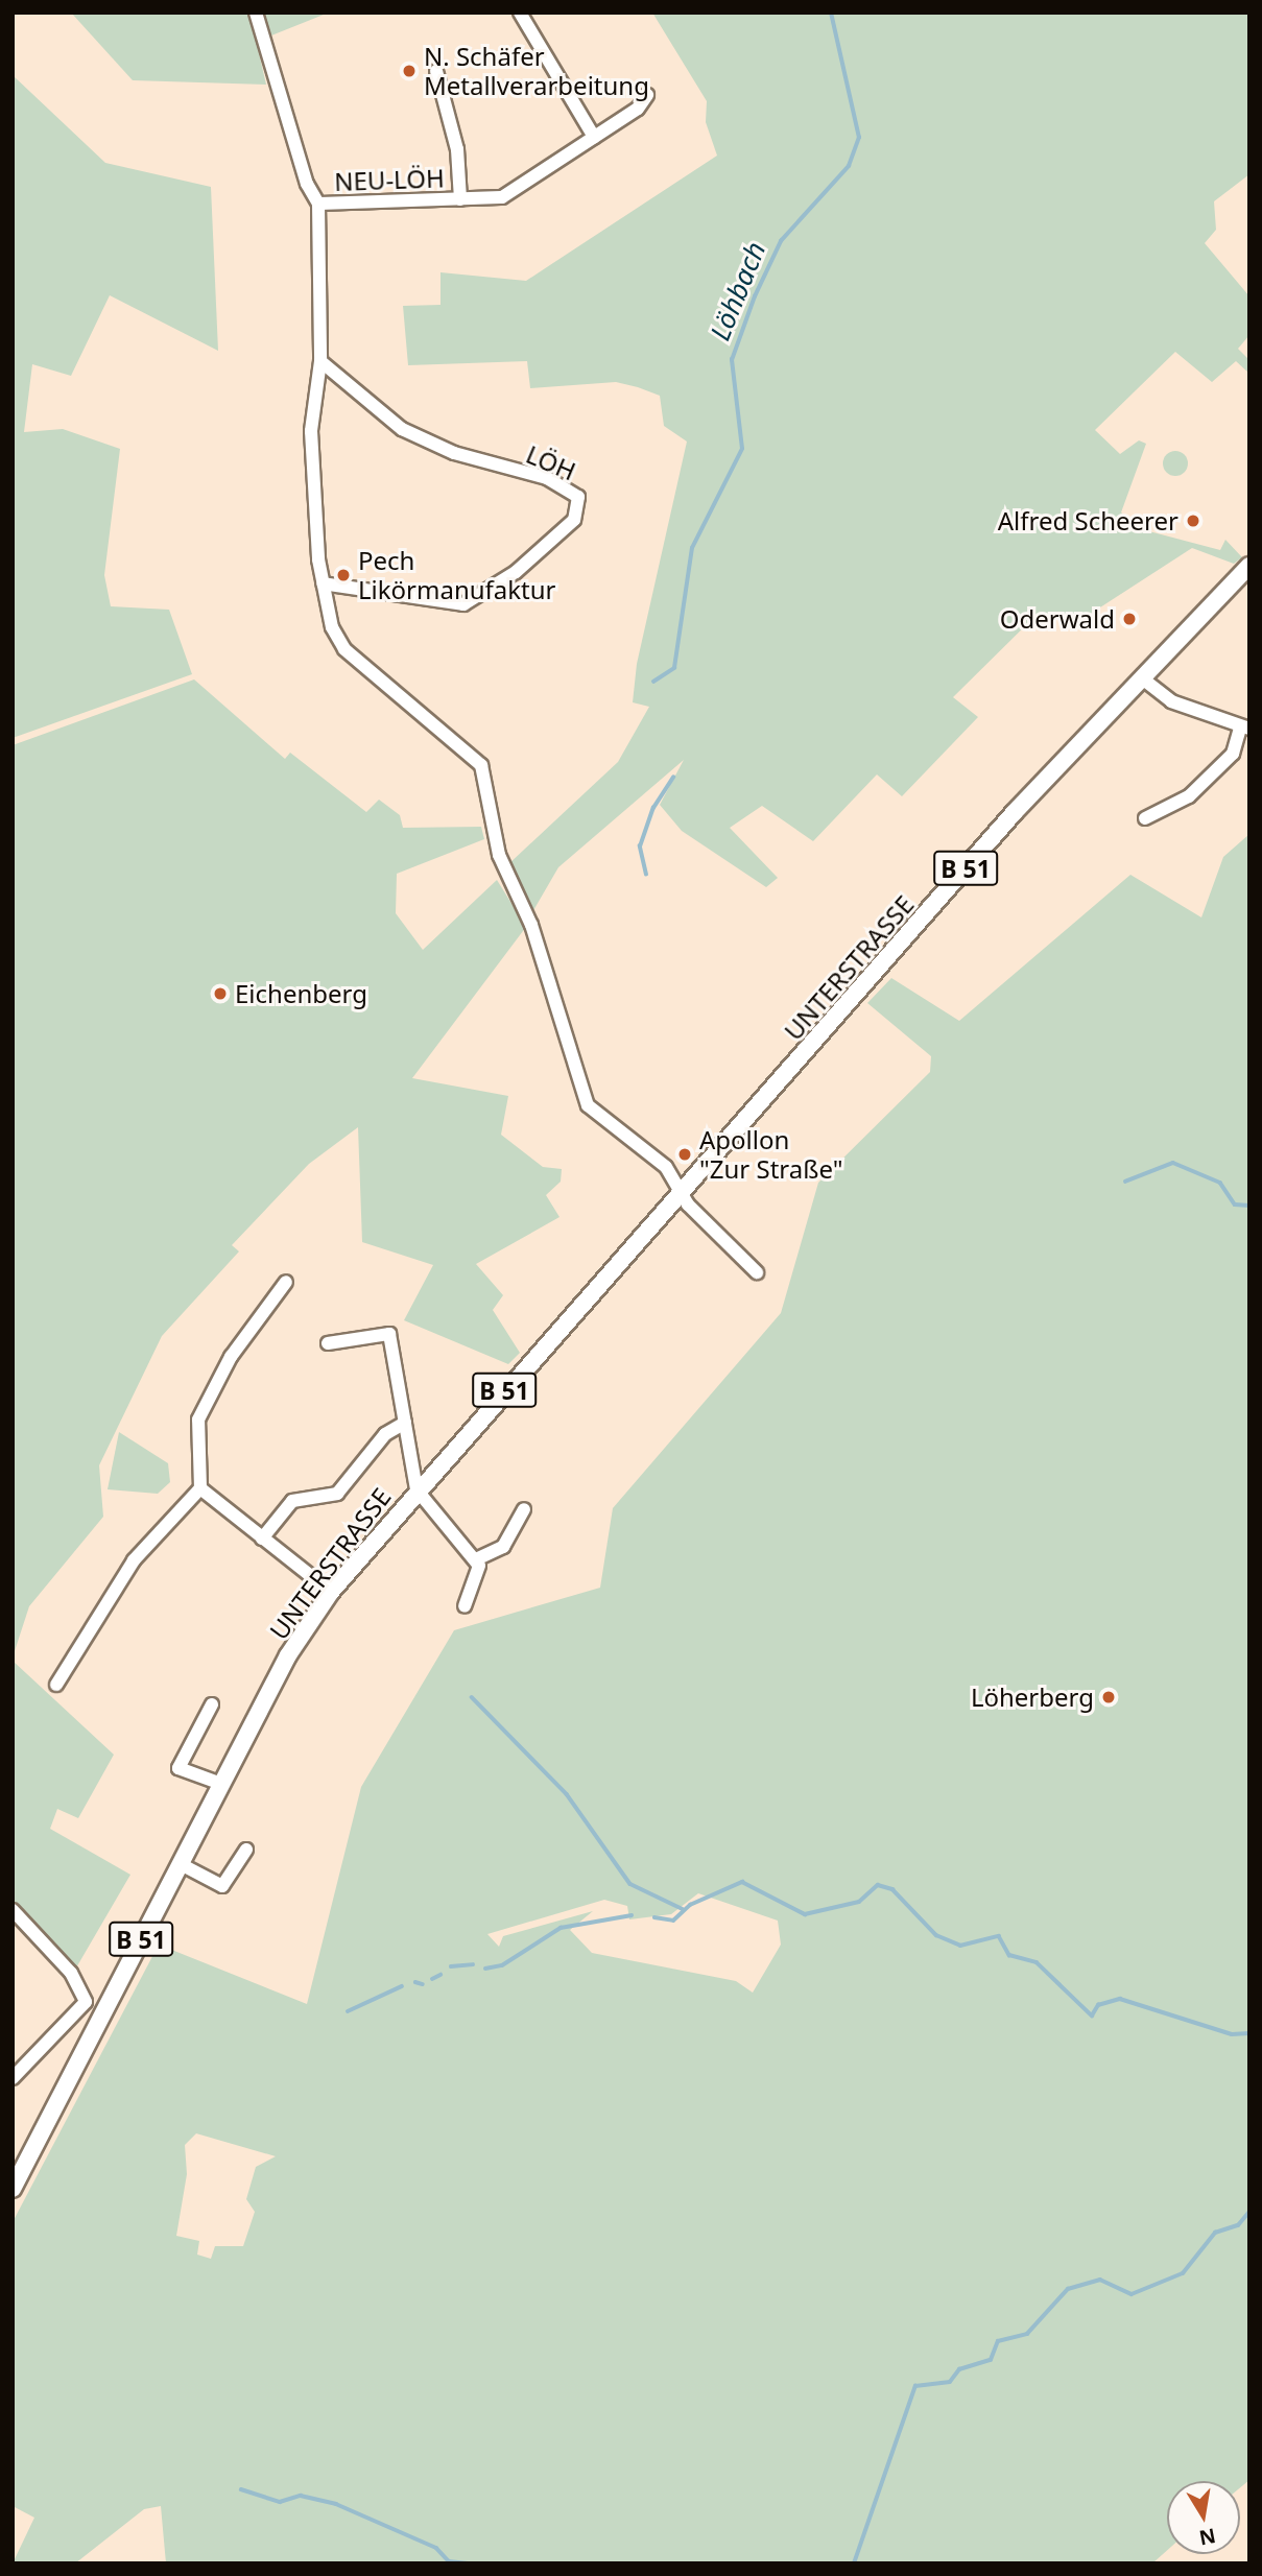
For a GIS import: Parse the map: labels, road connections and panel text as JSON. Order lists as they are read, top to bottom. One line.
{"streets":{"main road":["B 51","UNTERSTRASSE"],"street":["NEU-LÖH","LÖH"]},"crossings":[["B 51","UNTERSTRASSE"]],"water":["Löhbach"],"places":["N. Schäfer Metallverarbeitung","Alfred Scheerer","Pech Likörmanufaktur","Oderwald","Eichenberg","Apollon \"Zur Straße\"","Löherberg"],"north":"bottom"}
